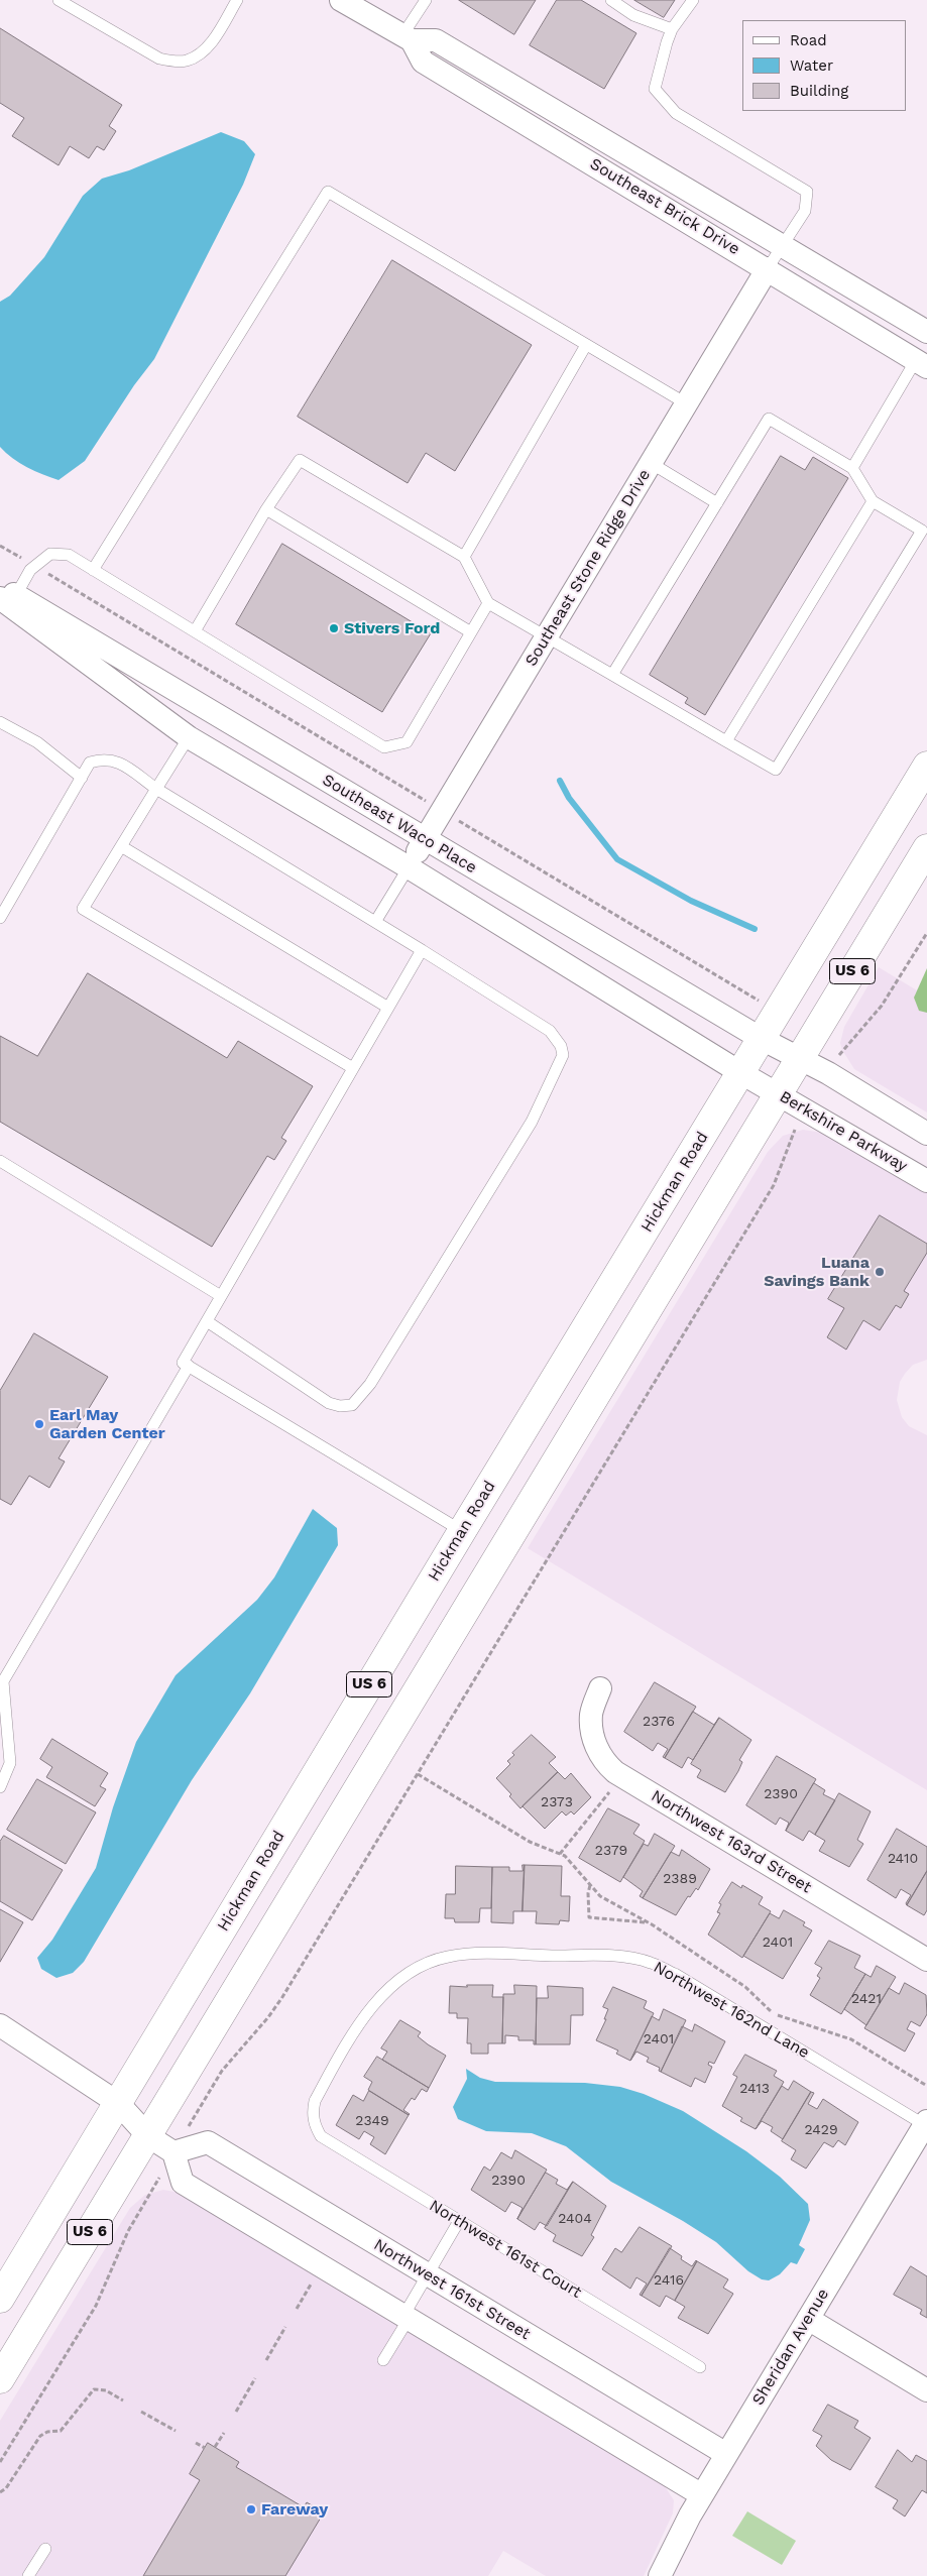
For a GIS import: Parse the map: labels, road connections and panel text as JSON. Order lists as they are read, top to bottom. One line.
{"streets":{"highway":["US 6","Hickman Road"],"street":["Southeast Brick Drive","Southeast Stone Ridge Drive","Southeast Waco Place","Berkshire Parkway","Northwest 163rd Street","Northwest 161st Street","Sheridan Avenue"],"lane":["Northwest 162nd Lane","Northwest 161st Court"]},"crossings":[["Southeast Brick Drive","Southeast Stone Ridge Drive"],["Southeast Stone Ridge Drive","Southeast Waco Place"],["Southeast Waco Place","Berkshire Parkway"],["Southeast Waco Place","Hickman Road"],["Berkshire Parkway","Hickman Road"],["Northwest 162nd Lane","Northwest 161st Court"],["Northwest 162nd Lane","Sheridan Avenue"],["Northwest 161st Street","Sheridan Avenue"]],"places":["Stivers Ford","Luana Savings Bank","Earl May Garden Center","Fareway"],"house_numbers":["2376","2390","2373","2379","2410","2389","2401","2421","2401","2413","2349","2429","2390","2404","2416"],"legend":["Road","Water","Building"]}
